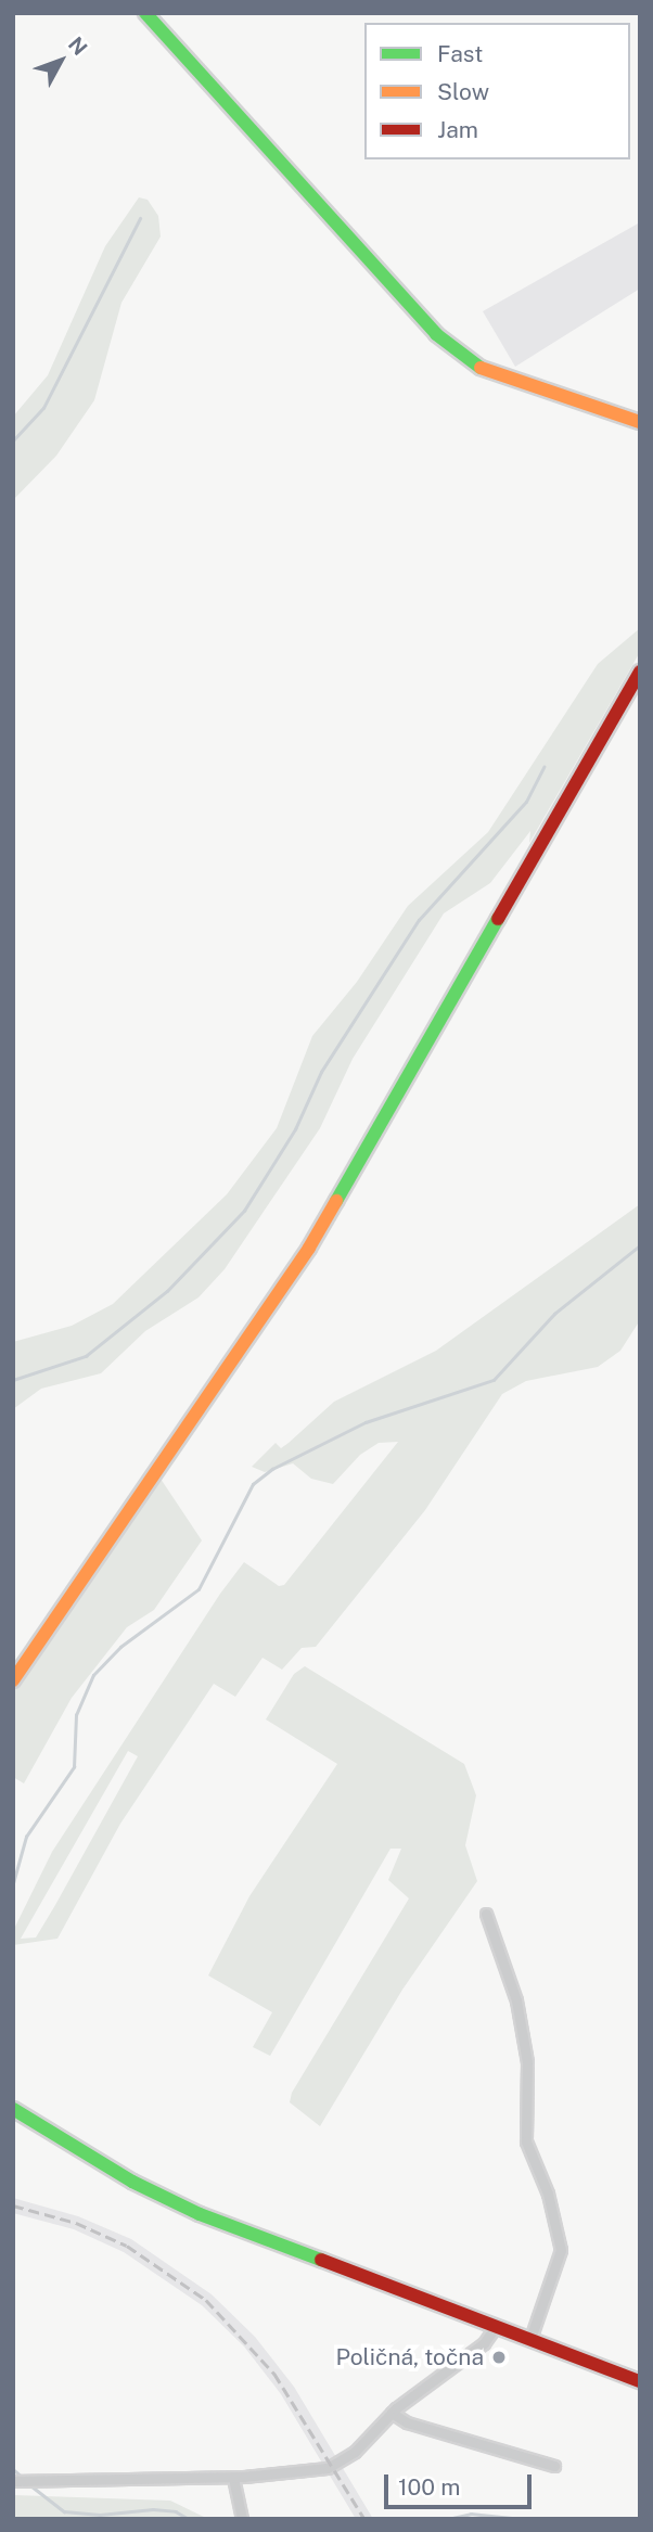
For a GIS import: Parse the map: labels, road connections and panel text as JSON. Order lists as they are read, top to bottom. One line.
{"places":["Poličná, točna"],"legend":["Fast","Slow","Jam"],"scale_bar":"100 m","north":"top right"}
